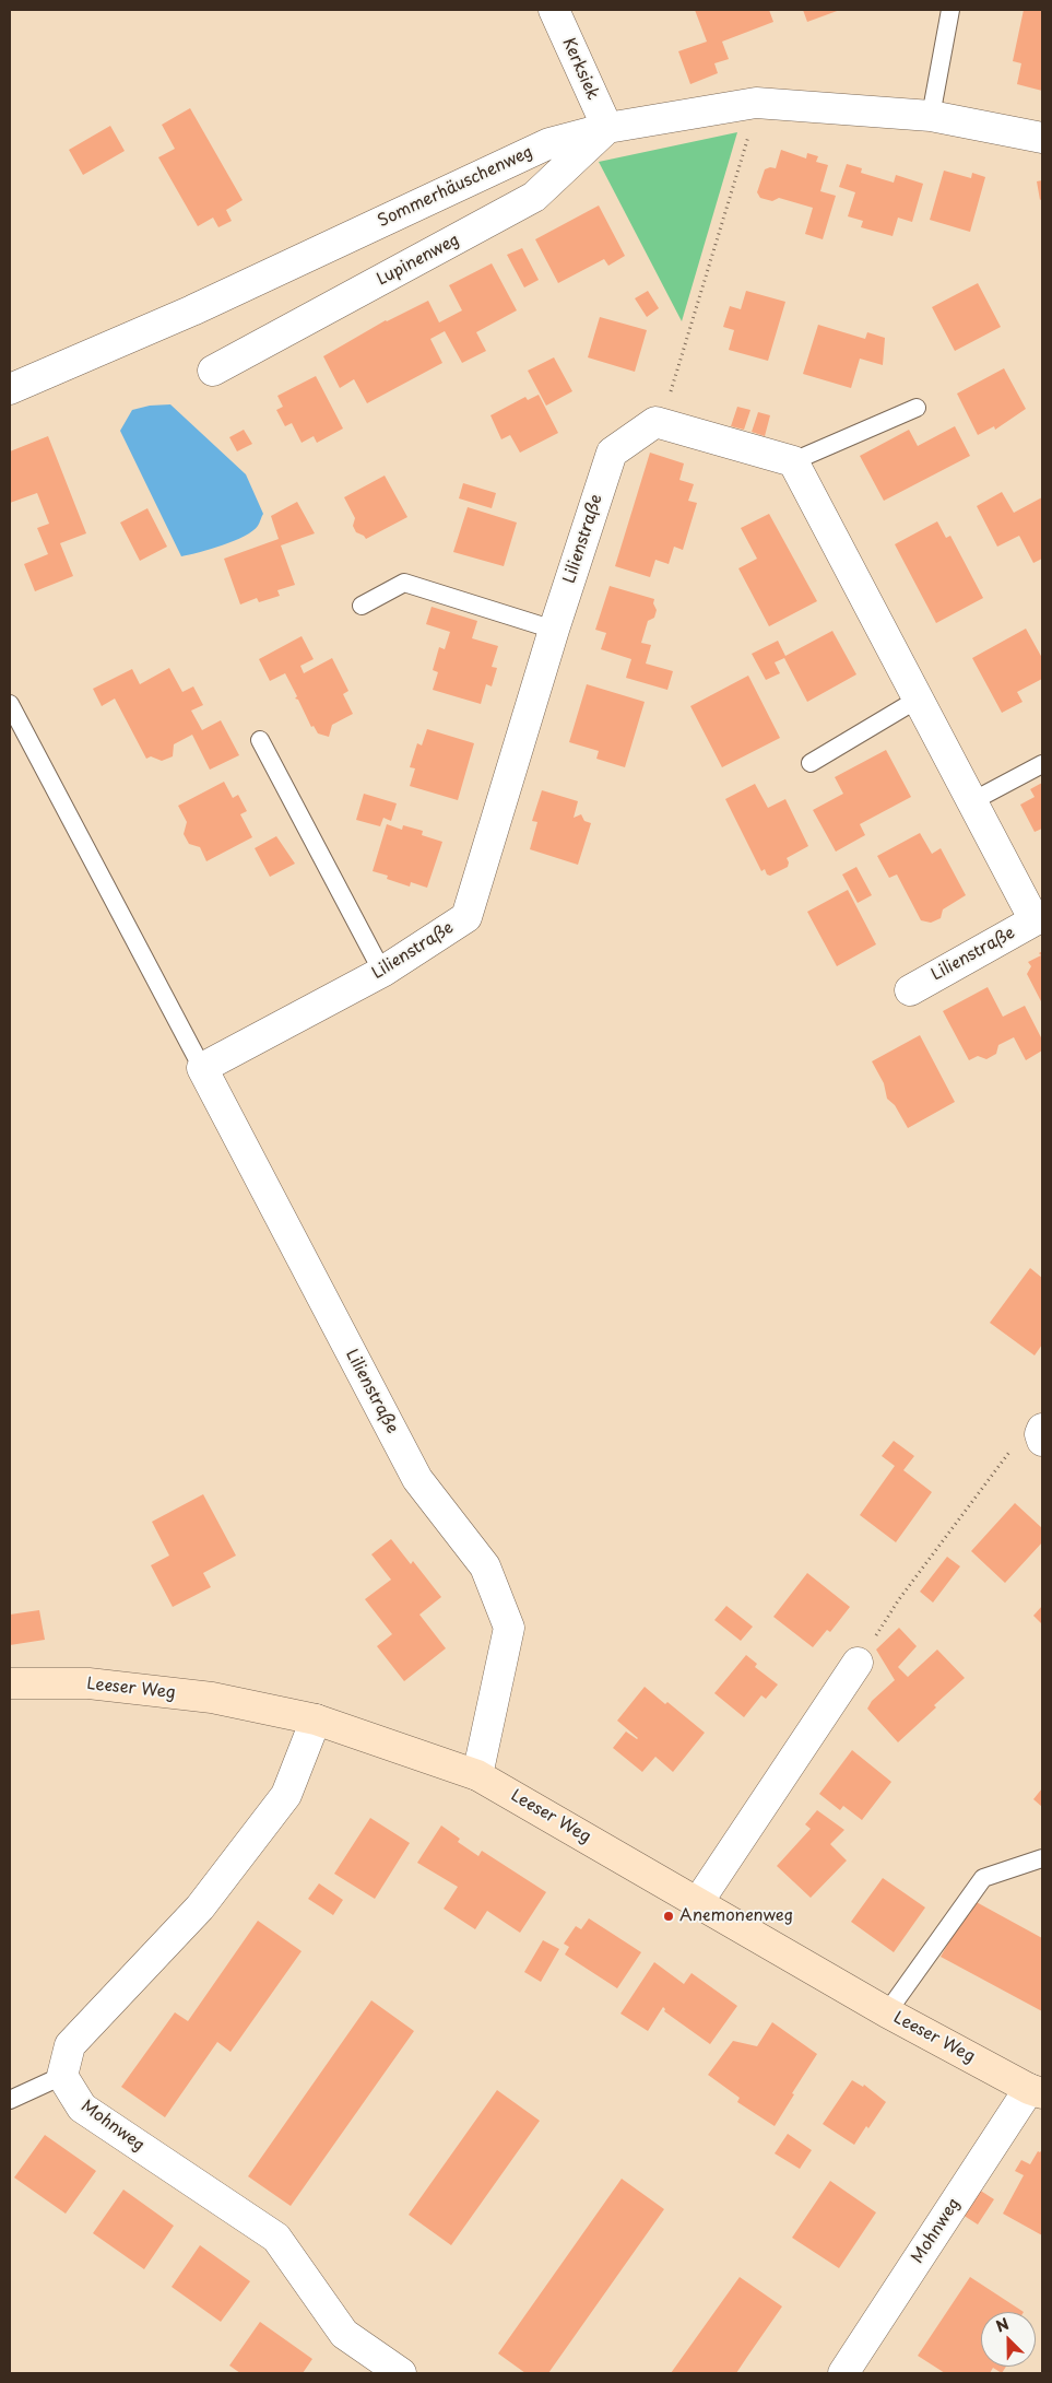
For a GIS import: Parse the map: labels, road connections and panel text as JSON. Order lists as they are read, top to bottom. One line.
{"streets":{"street":["Kerksiek","Sommerhäuschenweg","Lupinenweg","Lilienstraße","Leeser Weg","Mohnweg"]},"crossings":[["Kerksiek","Sommerhäuschenweg"],["Kerksiek","Lupinenweg"],["Sommerhäuschenweg","Lupinenweg"],["Lilienstraße","Leeser Weg"],["Leeser Weg","Mohnweg"]],"places":["Anemonenweg"],"north":"top left"}
